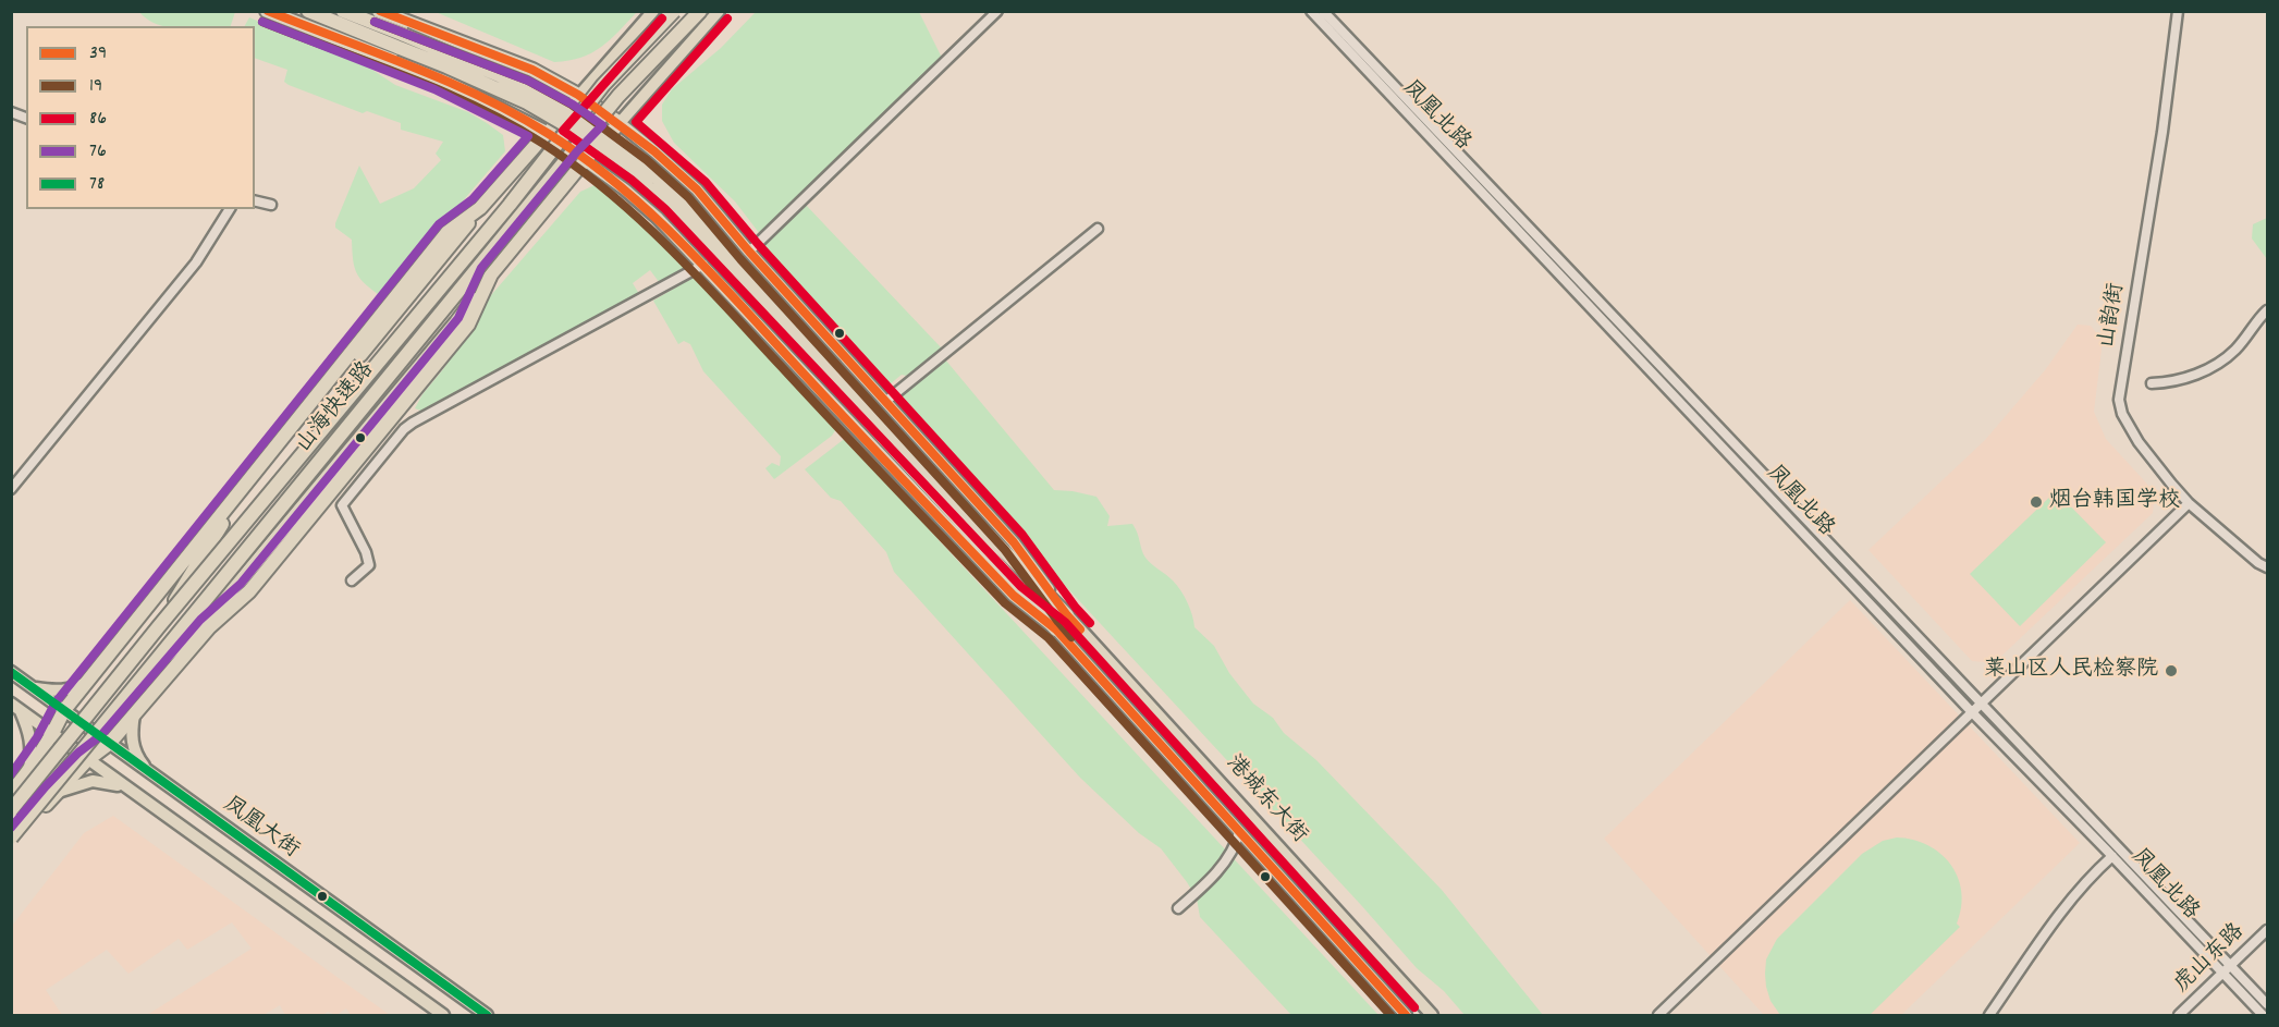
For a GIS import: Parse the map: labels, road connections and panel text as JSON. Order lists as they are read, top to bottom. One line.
{"streets":{"highway":["山海快速路","港城东大街"],"main road":["凤凰大街"],"street":["凤凰北路","山韵街","虎山东路"]},"crossings":[["凤凰北路","虎山东路"]],"places":["烟台韩国学校","莱山区人民检察院"],"lines":["transit line 39","transit line 86","transit line 19","transit line 76","transit line 78"],"legend":["39","19","86","76","78"]}
